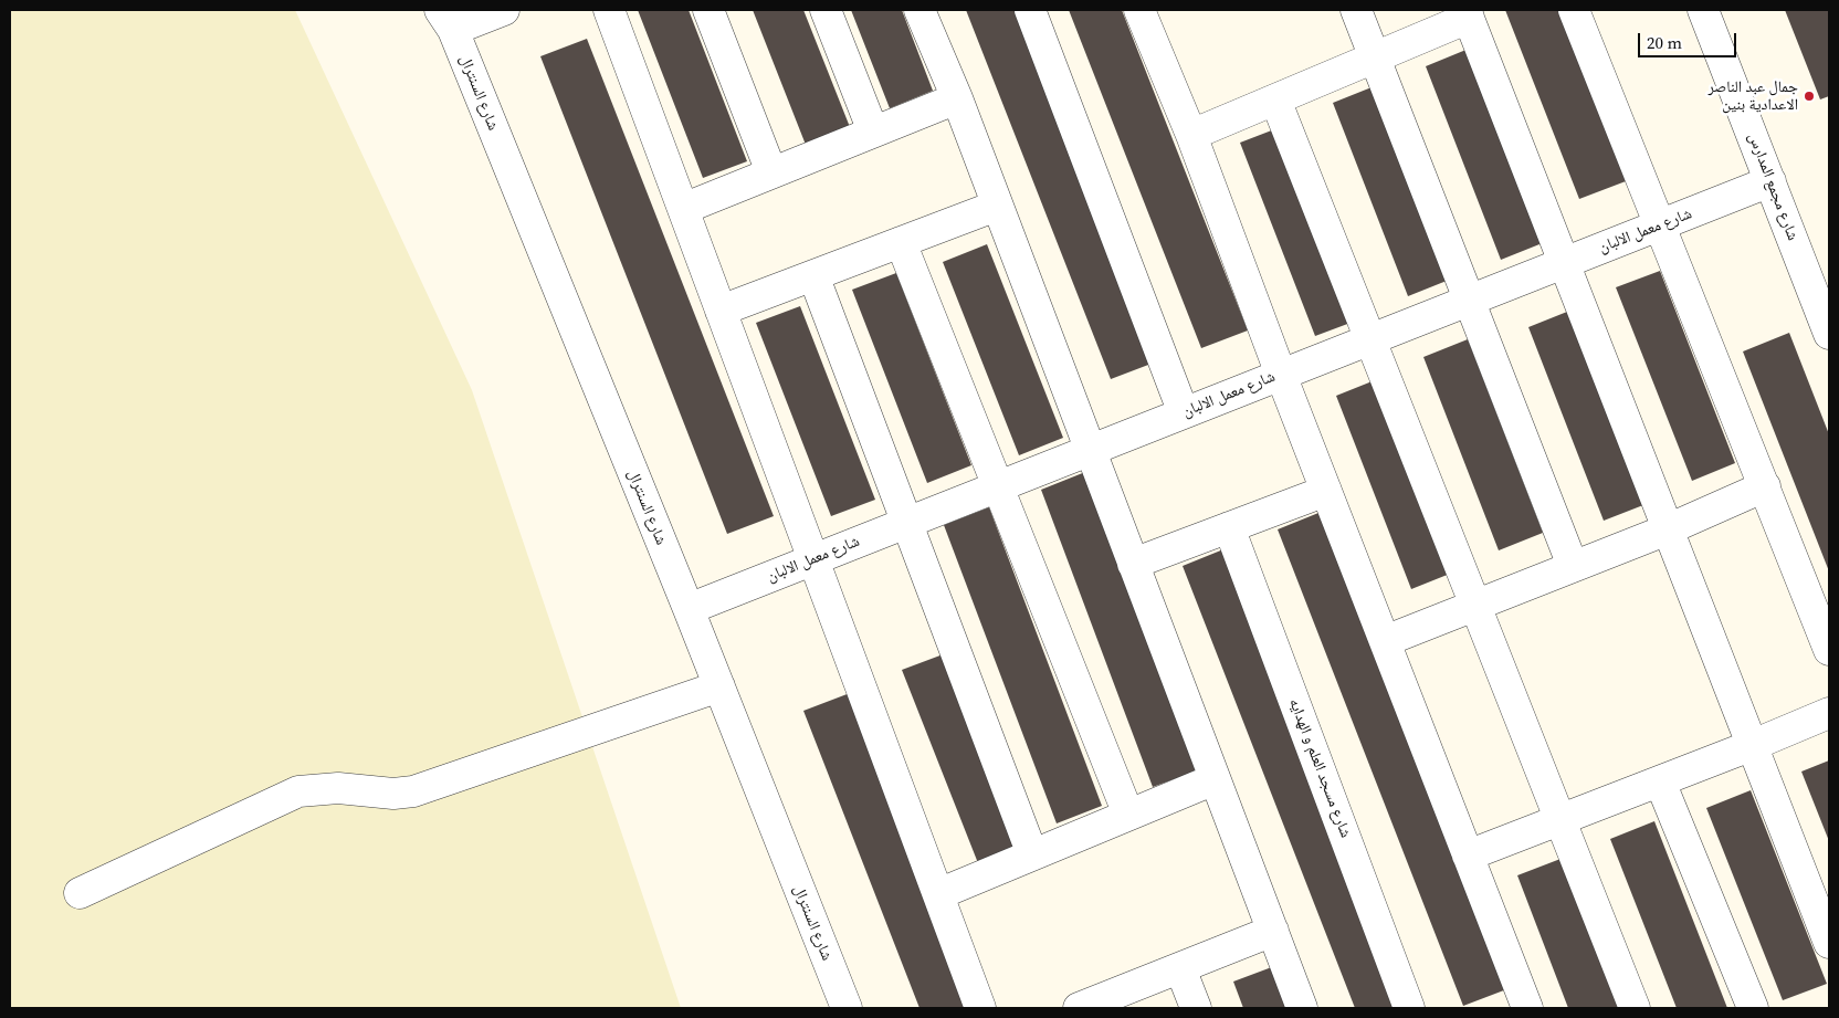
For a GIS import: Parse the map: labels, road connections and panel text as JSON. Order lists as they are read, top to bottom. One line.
{"streets":{"street":["شارع السنترال","شارع مجمع المدارس","شارع معمل الالبان","شارع مسجد العلم و الهدايه"]},"crossings":[["شارع السنترال","شارع معمل الالبان"],["شارع مجمع المدارس","شارع معمل الالبان"]],"places":["جمال عبد الناصر الاعدادية بنين"],"scale_bar":"20 m"}
